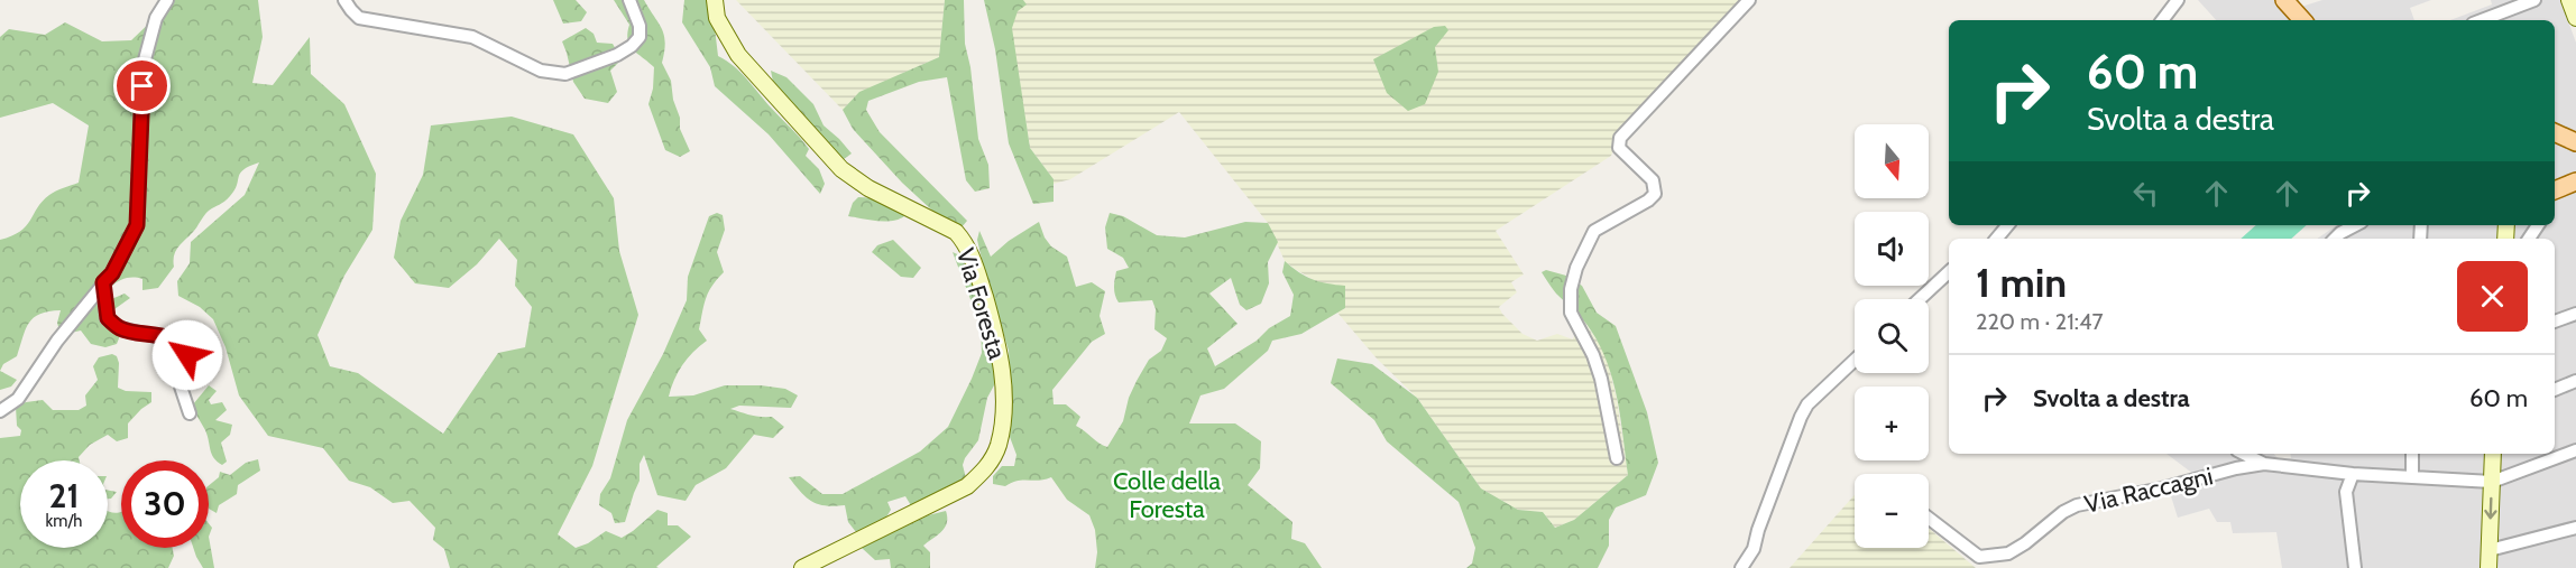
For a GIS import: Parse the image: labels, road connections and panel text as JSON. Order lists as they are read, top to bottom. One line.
{"streets":{"main road":["Via Foresta"],"street":["Via Raccagni"]},"parks":["Colle della Foresta"],"north":"bottom","page":{"turn":["60 m","Svolta a destra"],"map_buttons":["+","−"],"heading":["1 min","220 m · 21:47"],"list":[{"name":"Svolta a destra","value":"60 m"}],"speed":"21 km/h","limit":"30"}}
